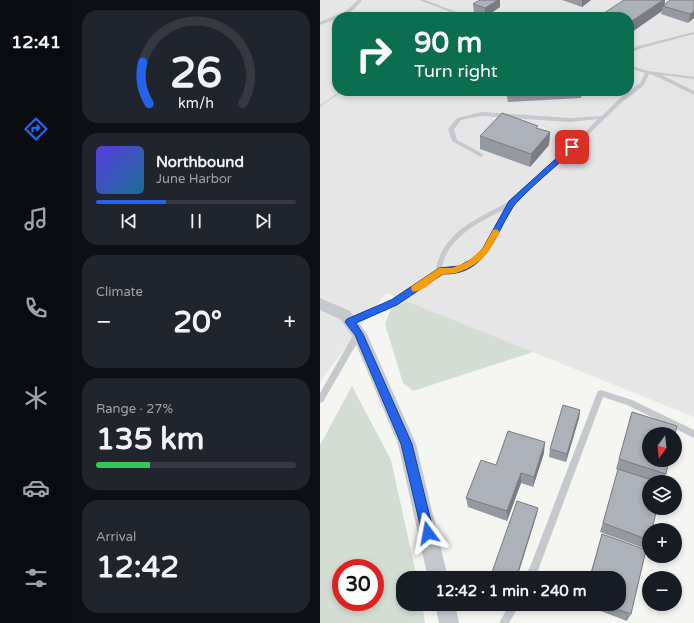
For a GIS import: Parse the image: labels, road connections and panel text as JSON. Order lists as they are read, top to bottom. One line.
{"north":"bottom","page":{"tabs":"12:41","turn":["90 m","Turn right"],"song":["Northbound","June Harbor"],"tile":["Climate",["Range · 27%","135 km"],["Arrival","12:42"]],"heat":["−","20°","+"],"map_buttons":["+","−"],"limit":"30","trip":"12:42 · 1 min · 240 m","gauge":["26","km/h"]}}
